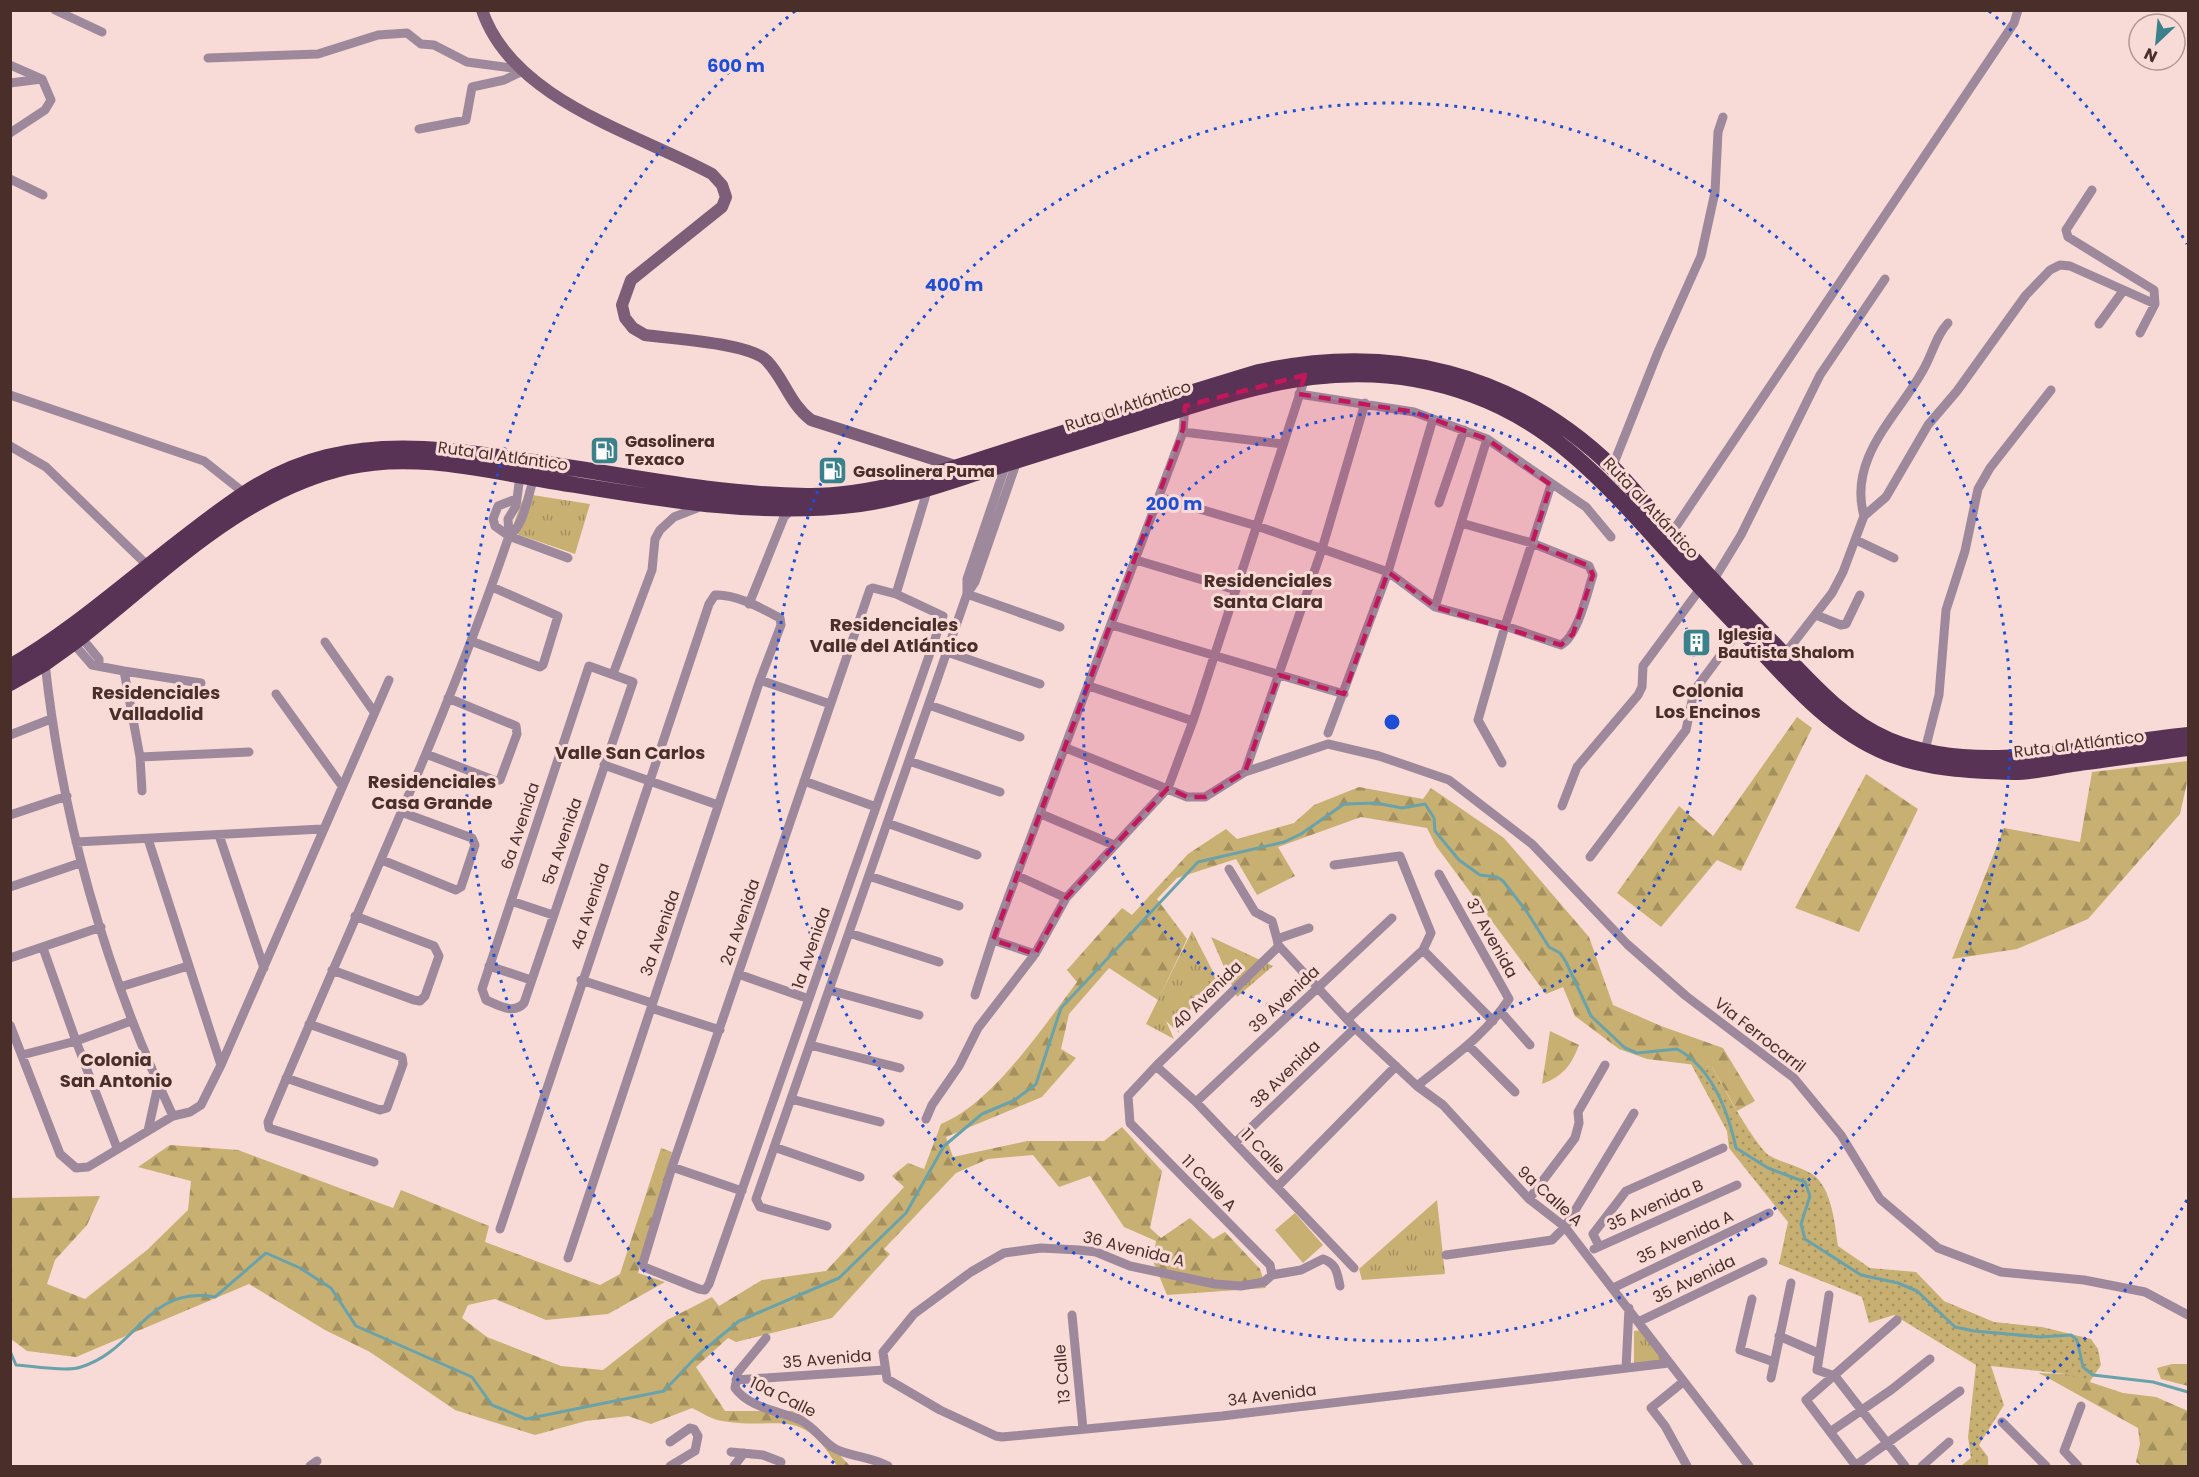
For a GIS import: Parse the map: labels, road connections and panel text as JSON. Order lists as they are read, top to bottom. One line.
{"streets":{"highway":["Ruta al Atlántico"],"street":["6a Avenida","5a Avenida","4a Avenida","2a Avenida","3a Avenida","37 Avenida","1a Avenida","40 Avenida","39 Avenida","Via Ferrocarril","38 Avenida","11 Calle","11 Calle A","9a Calle A","35 Avenida B","35 Avenida A","36 Avenida A","35 Avenida","13 Calle","34 Avenida","10a Calle"]},"crossings":[["6a Avenida","5a Avenida"],["4a Avenida","3a Avenida"],["2a Avenida","1a Avenida"],["40 Avenida","11 Calle"],["40 Avenida","11 Calle A"],["40 Avenida","9a Calle A"],["39 Avenida","11 Calle"],["39 Avenida","9a Calle A"],["38 Avenida","11 Calle"],["38 Avenida","9a Calle A"],["11 Calle","11 Calle A"],["11 Calle A","36 Avenida A"],["9a Calle A","35 Avenida B"],["9a Calle A","35 Avenida A"],["9a Calle A","35 Avenida"],["9a Calle A","34 Avenida"],["36 Avenida A","35 Avenida"],["36 Avenida A","34 Avenida"],["35 Avenida","34 Avenida"],["35 Avenida","10a Calle"],["13 Calle","34 Avenida"]],"districts":["Residenciales Santa Clara","Residenciales Valle del Atlántico","Colonia Los Encinos","Residenciales Valladolid","Valle San Carlos","Residenciales Casa Grande","Colonia San Antonio"],"places":{"fuel station":["Gasolinera Texaco","Gasolinera Puma"],"building":["Iglesia Bautista Shalom"]},"north":"bottom left","rings":["600 m","400 m","200 m"]}
